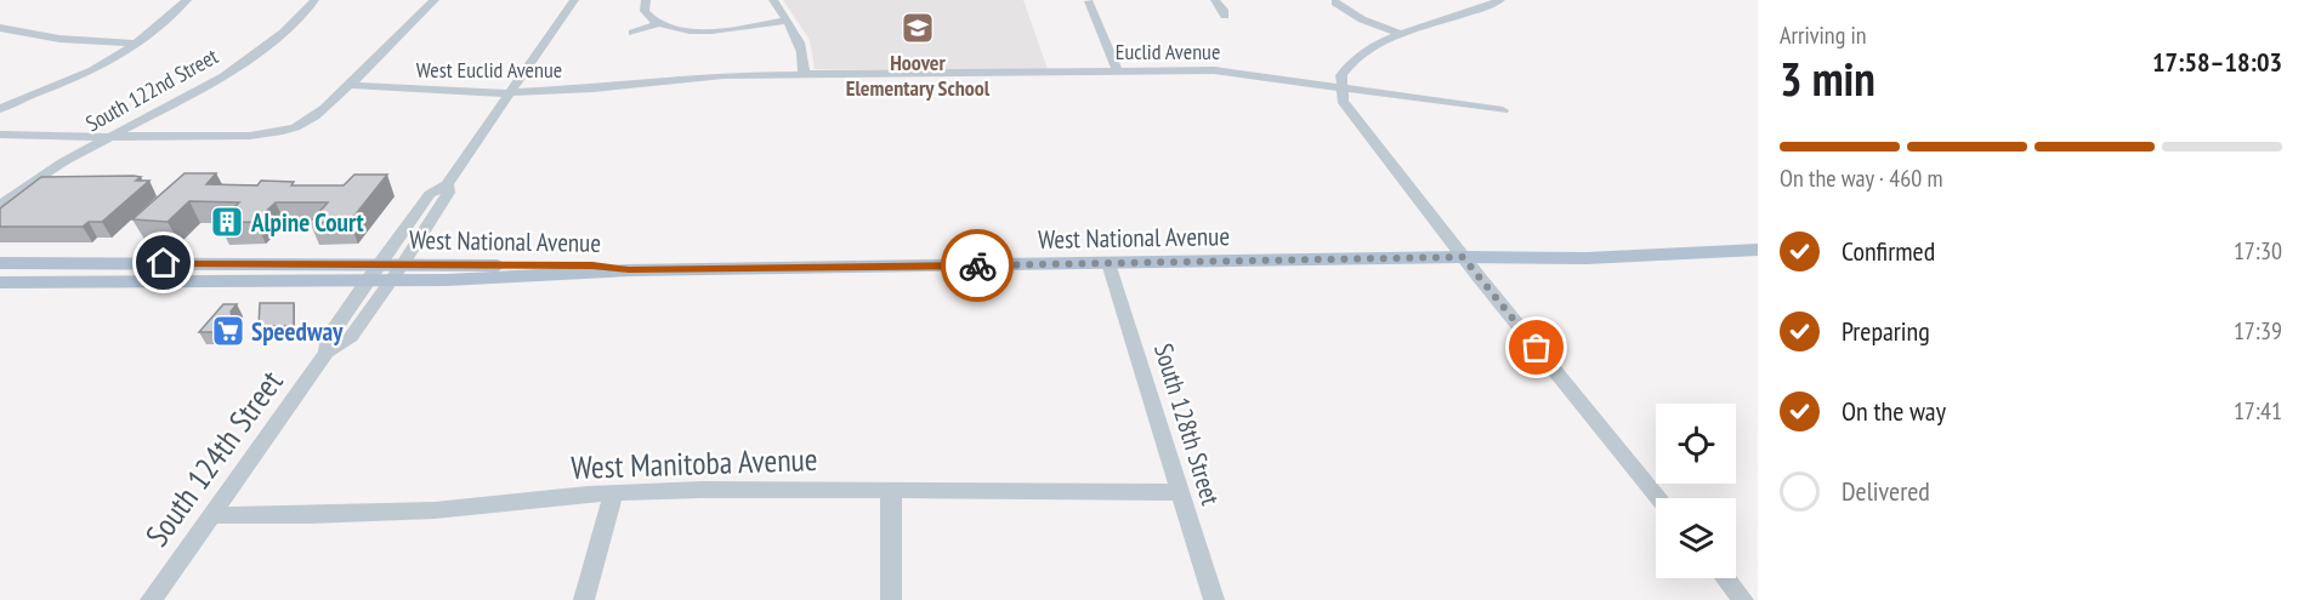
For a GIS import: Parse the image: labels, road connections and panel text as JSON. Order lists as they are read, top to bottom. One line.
{"streets":{"main road":["West National Avenue"],"street":["Euclid Avenue","West Euclid Avenue","South 122nd Street","South 128th Street","South 124th Street","West Manitoba Avenue"]},"crossings":[["Euclid Avenue","West Euclid Avenue"],["West Euclid Avenue","South 124th Street"],["West National Avenue","South 128th Street"],["West National Avenue","South 124th Street"],["South 128th Street","West Manitoba Avenue"],["South 124th Street","West Manitoba Avenue"]],"places":{"school or university":["Hoover Elementary School"],"building":["Alpine Court"],"supermarket":["Speedway"]},"page":{"heading":["3 min","Arriving in","17:58–18:03"],"bar":"On the way · 460 m","list":[["Confirmed","17:30"],["Preparing","17:39"],["On the way","17:41"],"Delivered"]}}
